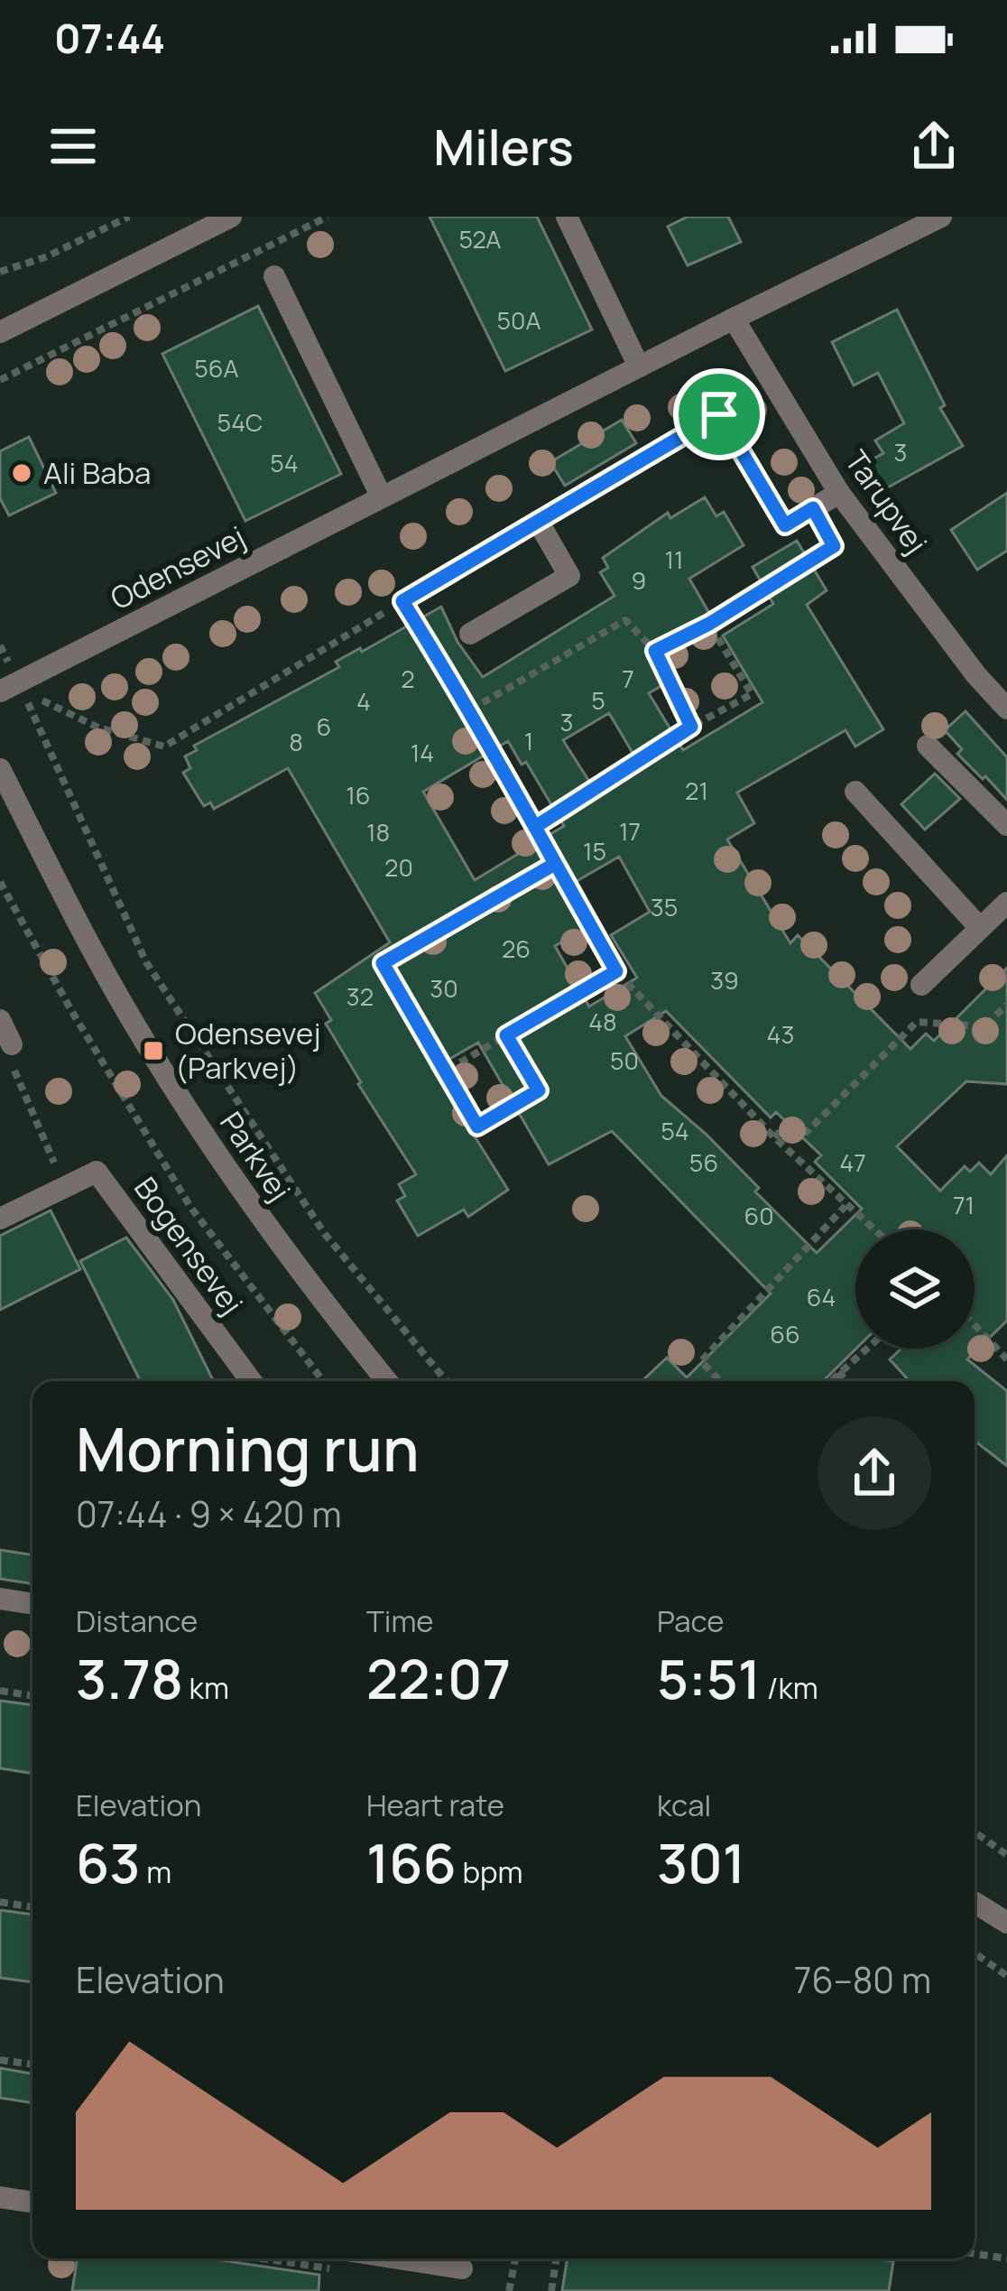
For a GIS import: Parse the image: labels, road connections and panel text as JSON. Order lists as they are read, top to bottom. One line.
{"streets":{"street":["Tarupvej","Odensevej","Parkvej","Bogensevej"]},"crossings":[["Tarupvej","Odensevej"]],"places":{"other":["Ali Baba"],"transit":["Odensevej (Parkvej)"]},"house_numbers":["52A","50A","56A","54C","3","54","11","9","2","7","5","4","3","6","1","8","14","21","16","17","18","15","20","35","26","39","30","32","48","43","50","54","56","47","71","60","64","66"],"page":{"status":"07:44","header":"Milers","heading":["Morning run","07:44 · 9 × 420 m"],"stats":[["Distance","3.78 km"],["Time","22:07"],["Pace","5:51 /km"],["Elevation","63 m"],["Heart rate","166 bpm"],["kcal","301"]],"chart":["Elevation","76–80 m"]}}
